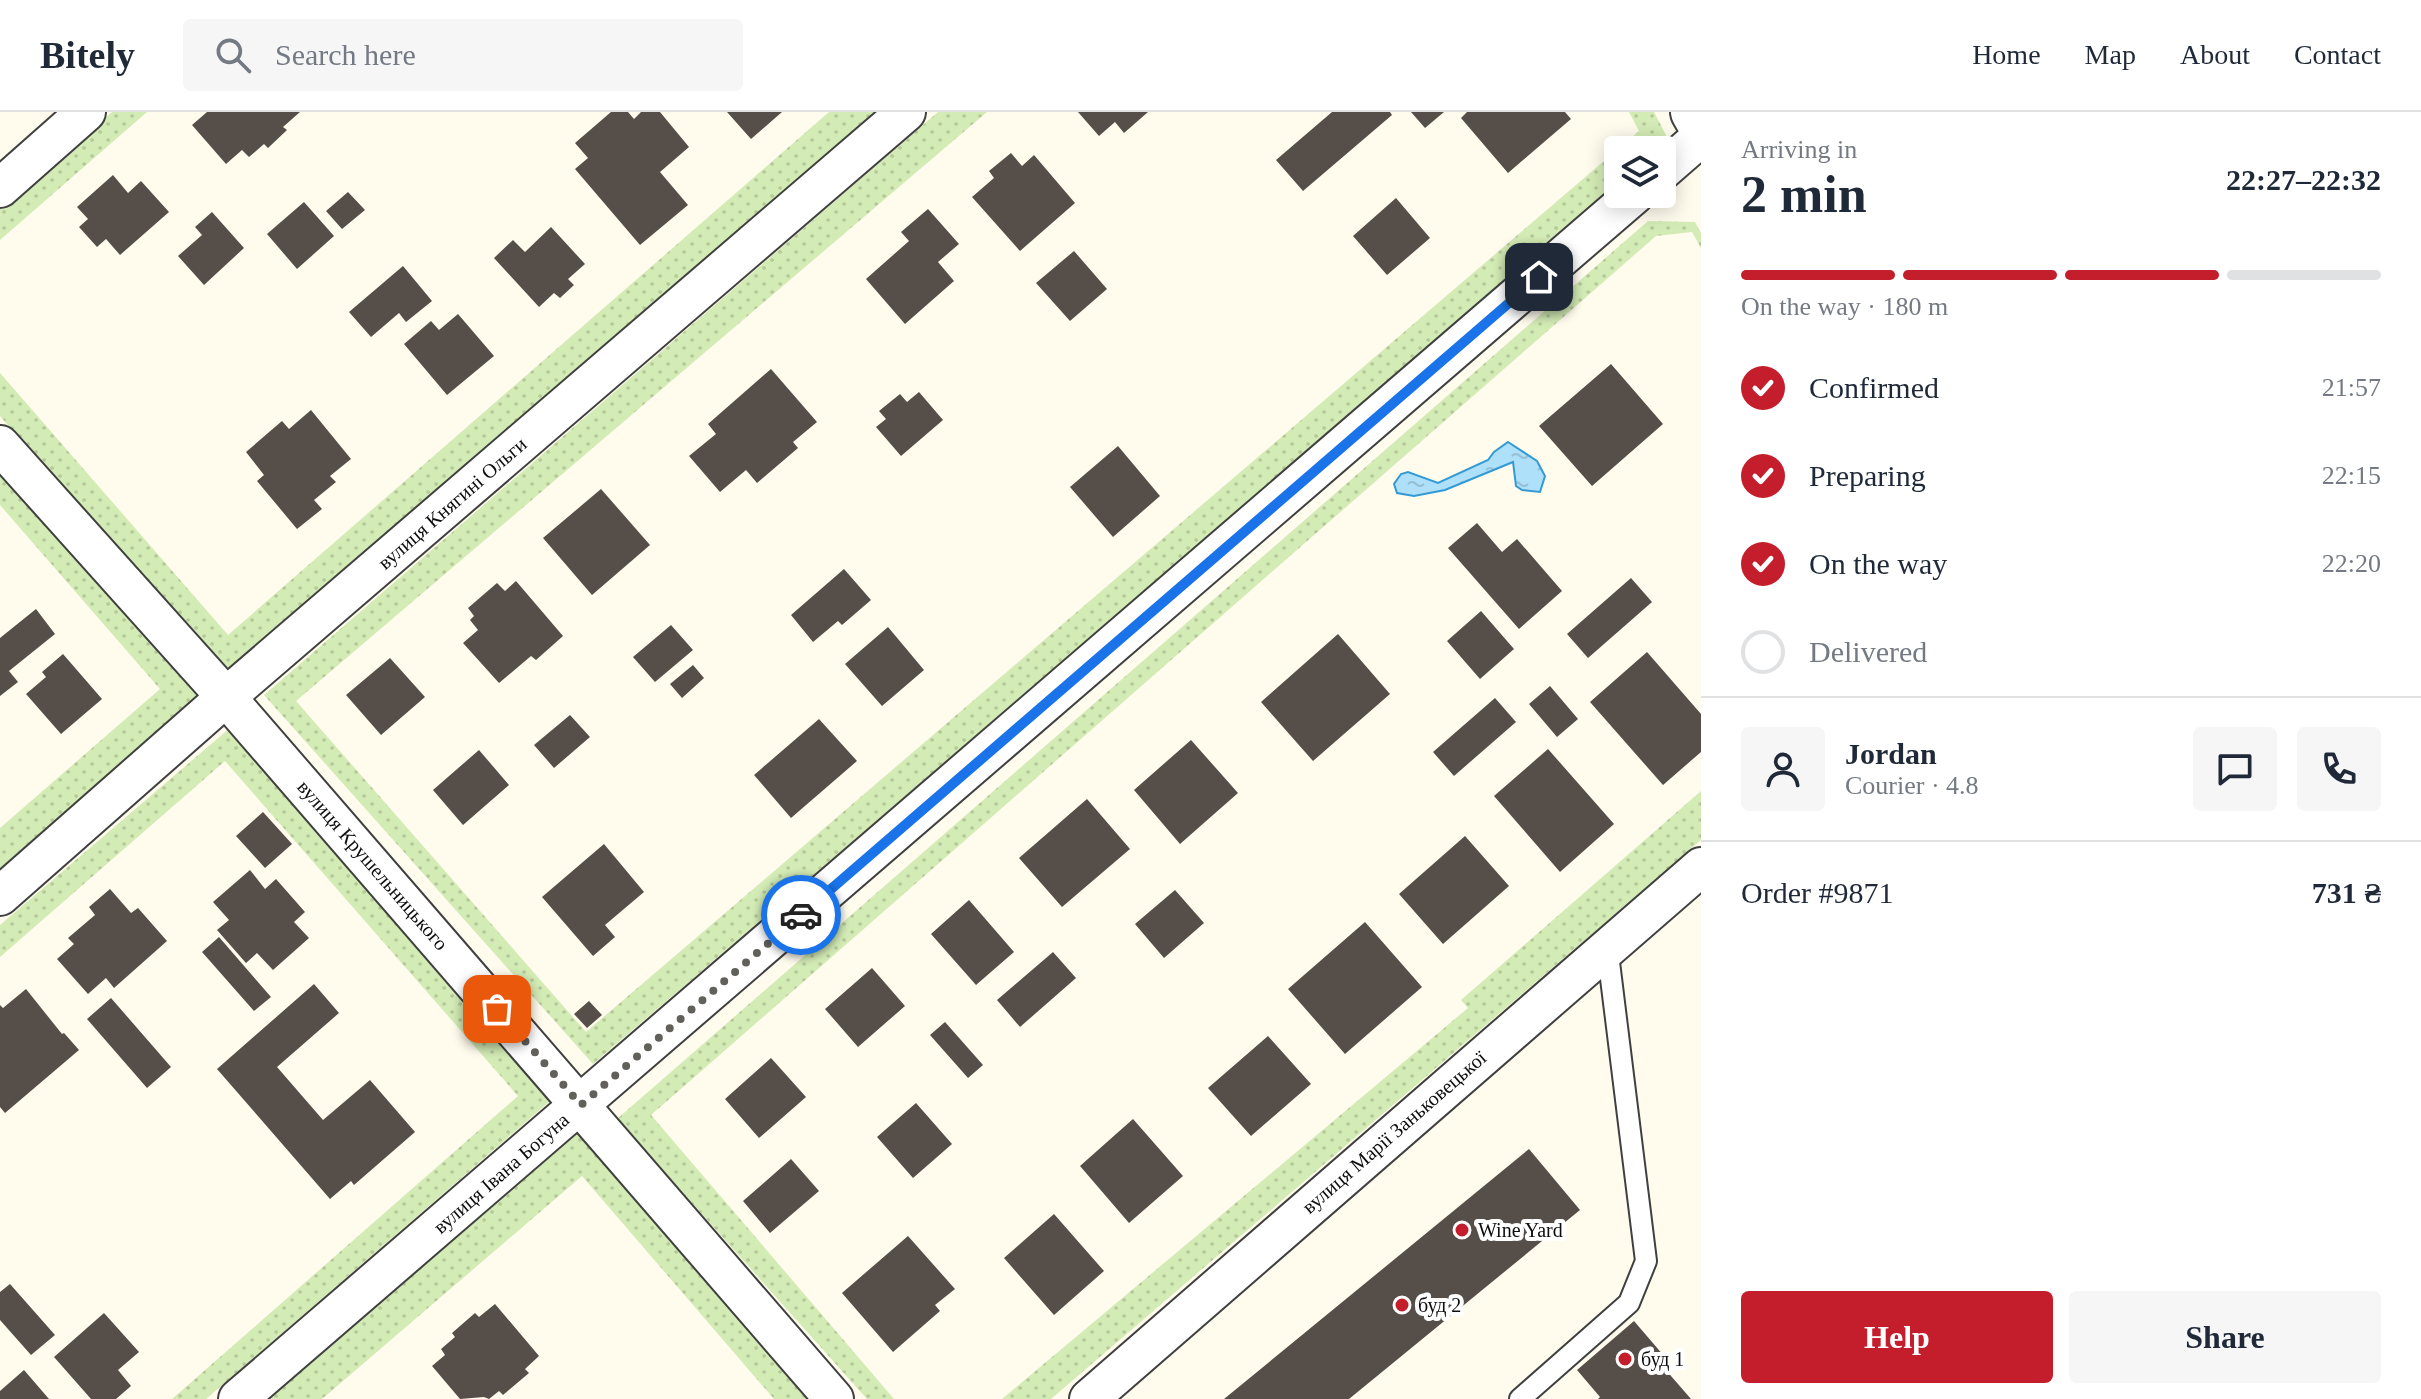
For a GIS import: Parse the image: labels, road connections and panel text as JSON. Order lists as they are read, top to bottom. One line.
{"streets":{"street":["вулиця Княгині Ольги","вулиця Крушельницького","вулиця Марії Заньковецької","вулиця Івана Богуна"]},"crossings":[["вулиця Княгині Ольги","вулиця Крушельницького"],["вулиця Крушельницького","вулиця Івана Богуна"]],"places":["Wine Yard","буд 2","буд 1"],"page":{"header":"Bitely","search":"Search here","nav":["Home","Map","About","Contact"],"heading":["2 min","Arriving in","22:27–22:32"],"panel":["Jordan","Courier · 4.8","Order #9871","731 ₴"],"bar":"On the way · 180 m","list":[["Confirmed","21:57"],["Preparing","22:15"],["On the way","22:20"],"Delivered"],"buttons":["Help","Share"]}}
